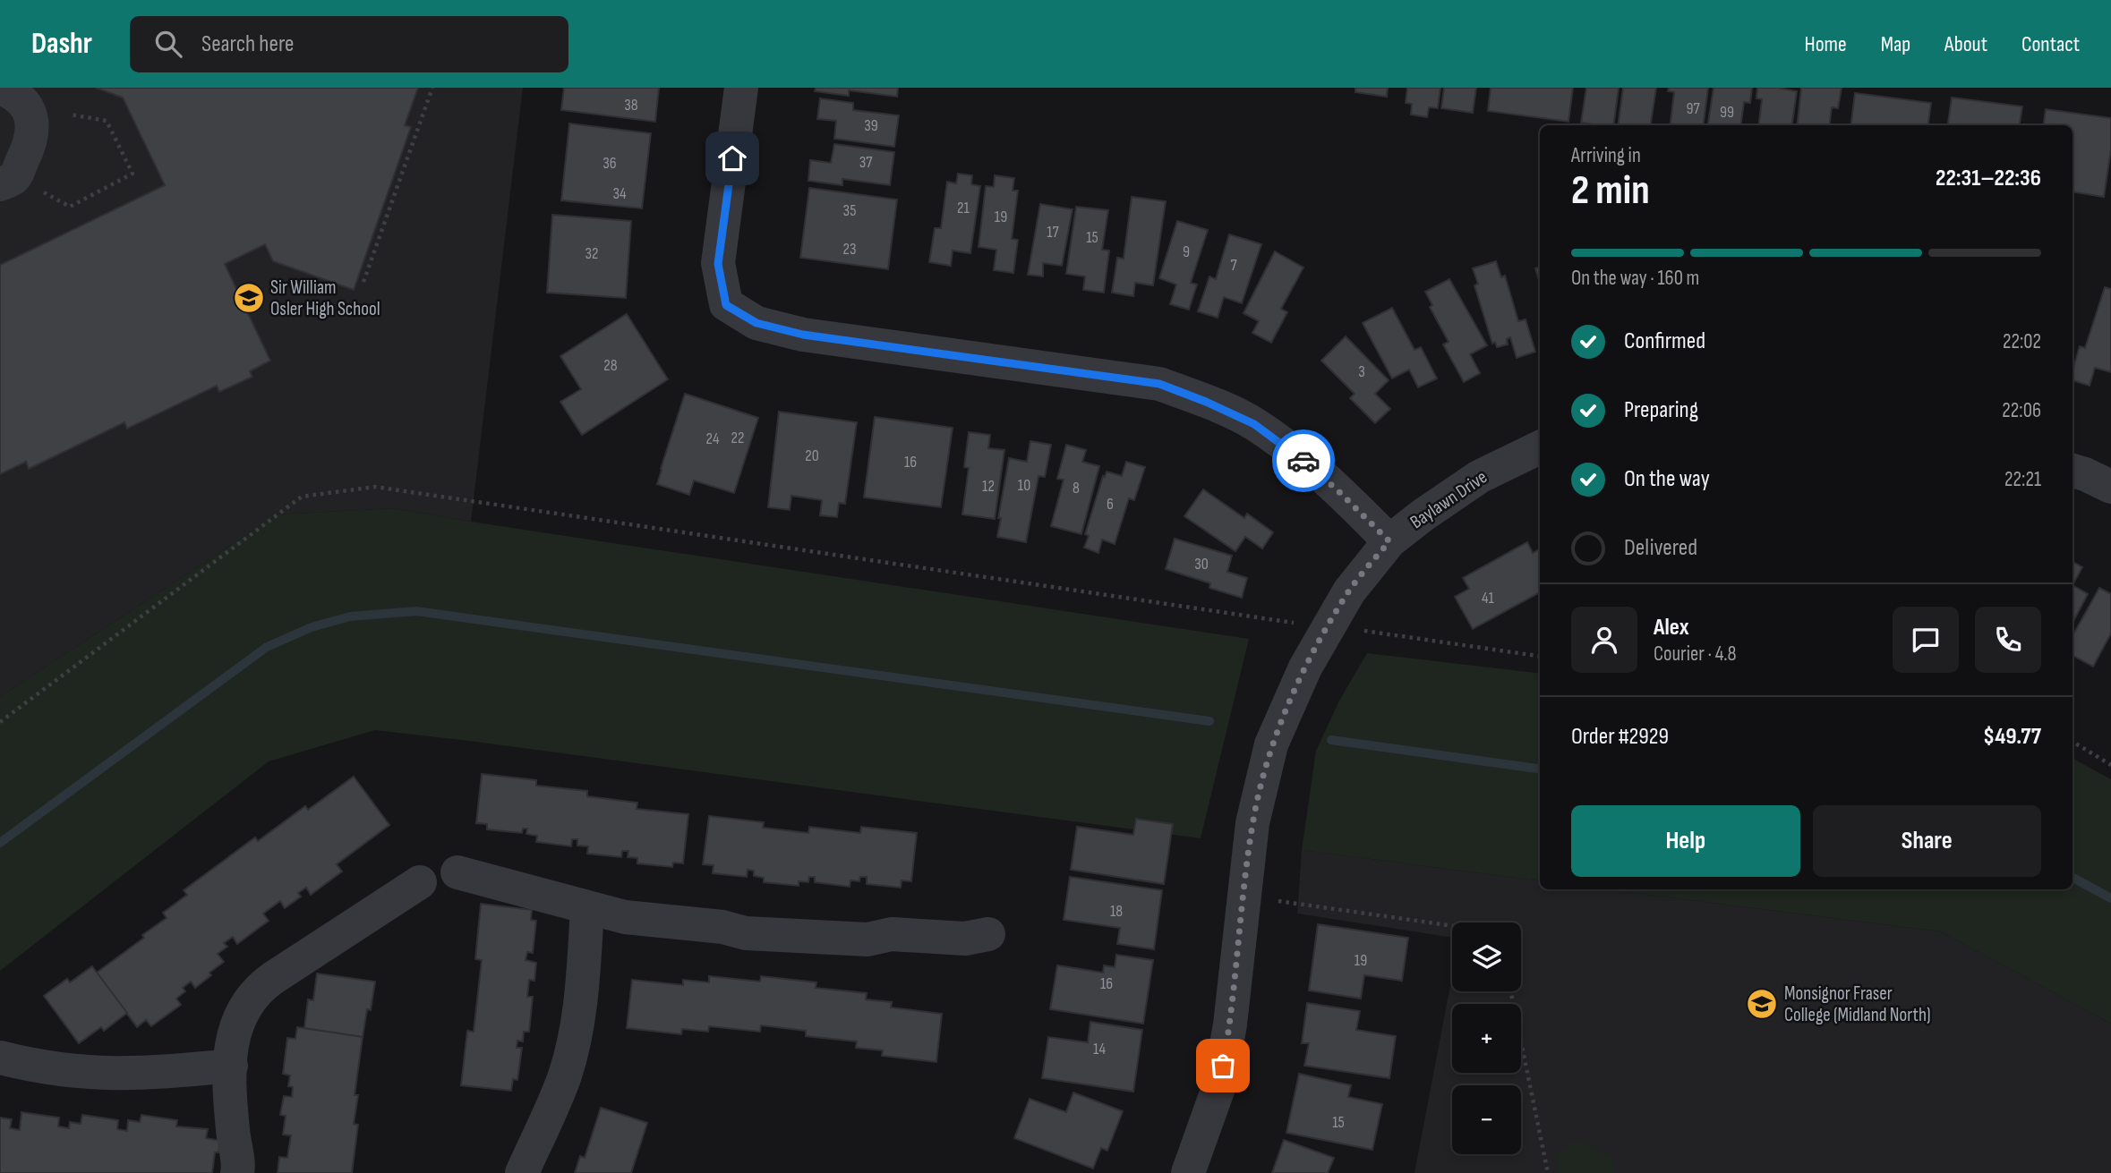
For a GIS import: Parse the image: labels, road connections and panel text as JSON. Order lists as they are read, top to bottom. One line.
{"streets":{"street":["Baylawn Drive"]},"places":{"school or university":["Sir William Osler High School","Monsignor Fraser College (Midland North)"]},"house_numbers":["38","97","99","39","37","36","34","21","35","19","17","15","23","9","32","7","28","3","22","24","20","16","10","12","8","6","30","41","18","19","16","14","15"],"page":{"header":"Dashr","search":"Search here","nav":["Home","Map","About","Contact"],"heading":["2 min","Arriving in","22:31–22:36"],"panel":["Alex","Courier · 4.8","Order #2929","$49.77"],"bar":"On the way · 160 m","list":[["Confirmed","22:02"],["Preparing","22:06"],["On the way","22:21"],"Delivered"],"buttons":["Help","Share"],"map_buttons":["+","−"]}}
